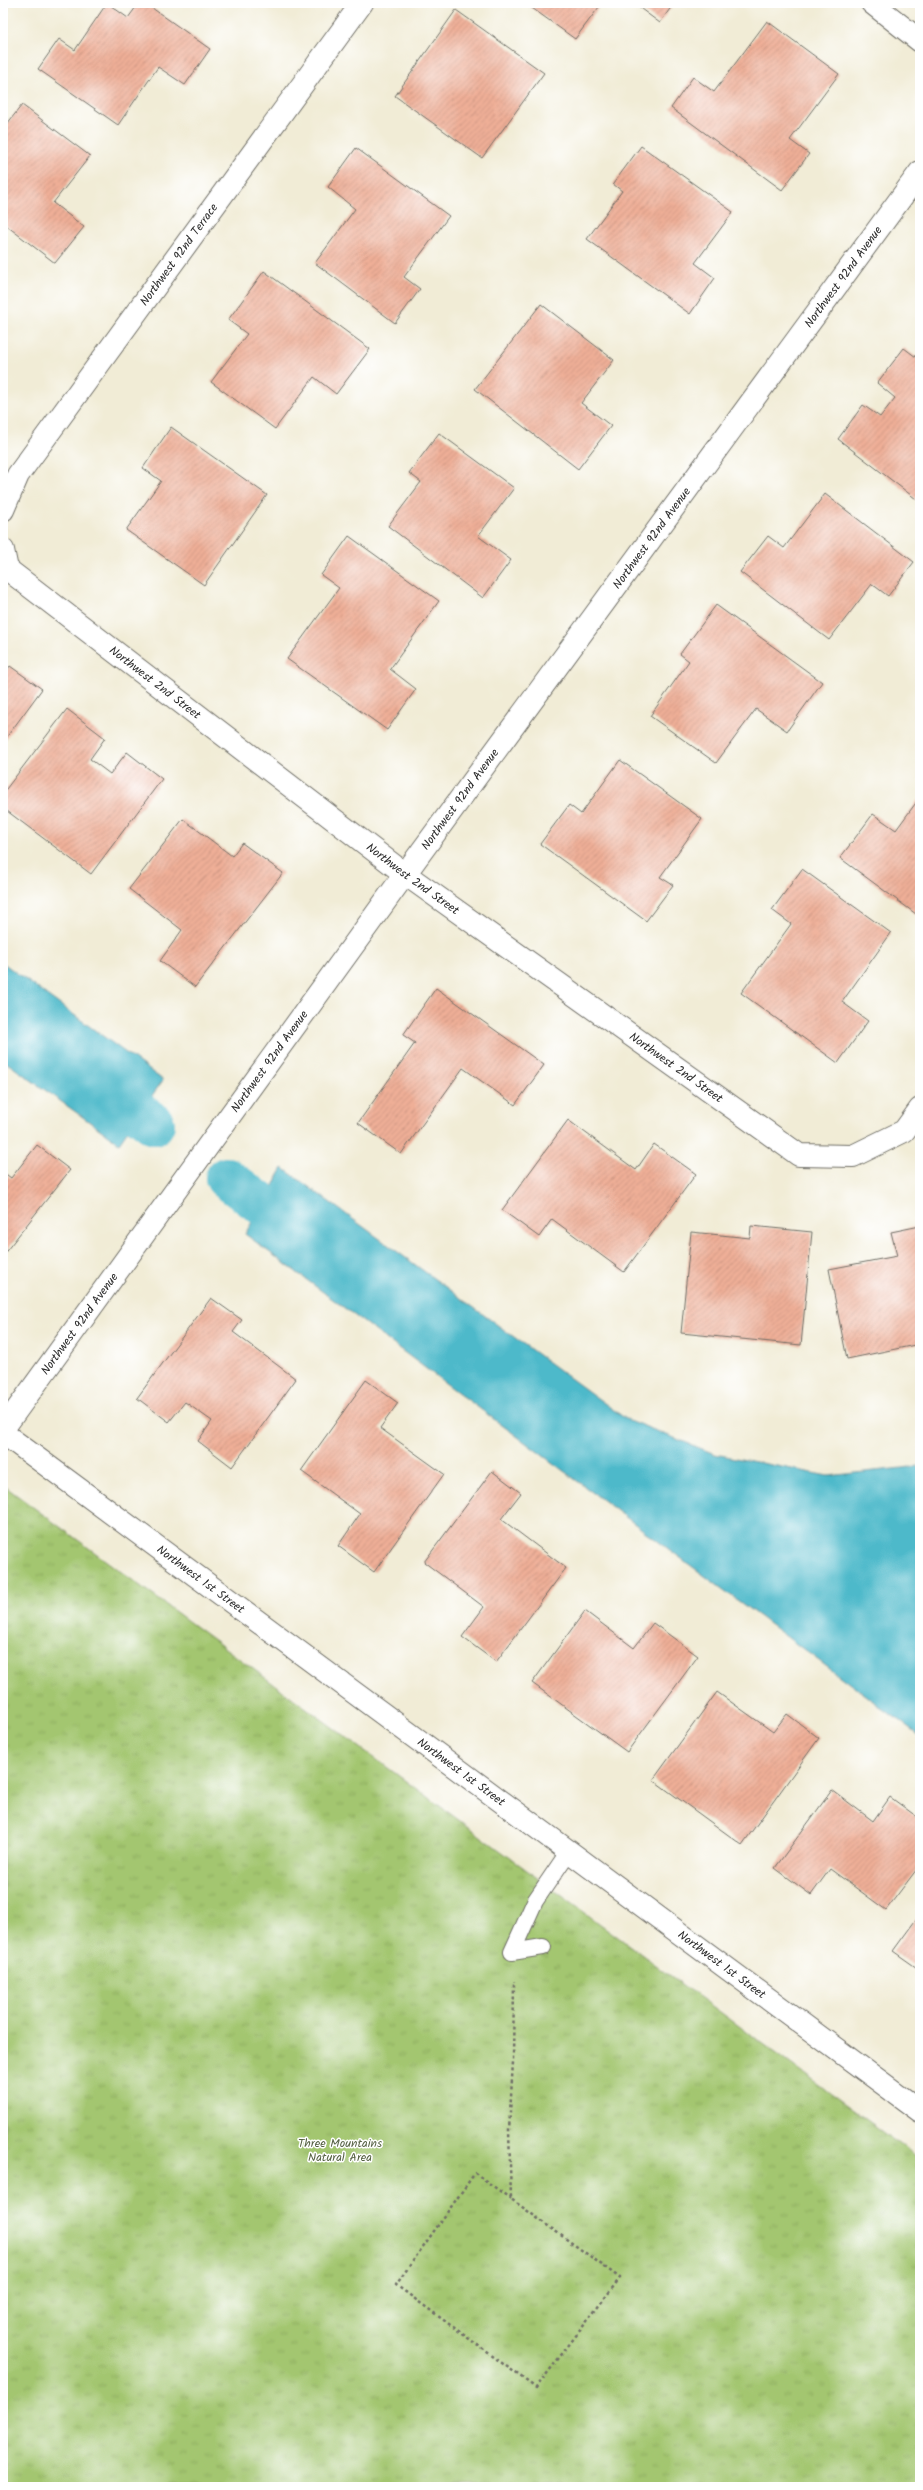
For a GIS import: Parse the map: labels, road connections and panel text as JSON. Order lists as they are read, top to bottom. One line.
{"streets":{"street":["Northwest 92nd Terrace","Northwest 92nd Avenue","Northwest 2nd Street","Northwest 1st Street"]},"crossings":[["Northwest 92nd Avenue","Northwest 2nd Street"]],"parks":["Three Mountains Natural Area"]}
